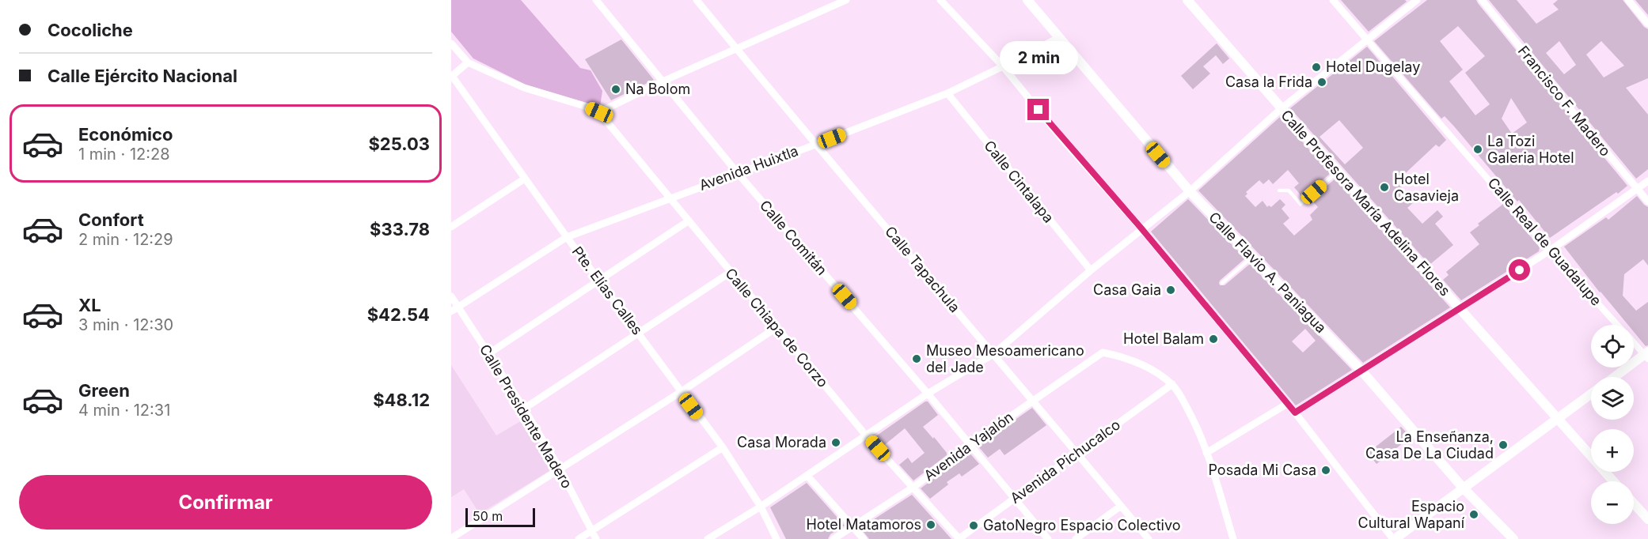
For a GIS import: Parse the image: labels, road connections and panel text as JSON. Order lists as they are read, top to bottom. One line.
{"streets":{"street":["Francisco F. Madero","Avenida Huixtla","Calle Cintalapa","Calle Profesora María Adelina Flores","Calle Comitán","Calle Real de Guadalupe","Calle Tapachula","Calle Flavio A. Paniagua","Pte. Elías Calles","Calle Chiapa de Corzo","Calle Presidente Madero","Avenida Yajalón","Avenida Pichucalco"]},"crossings":[["Avenida Huixtla","Calle Cintalapa"],["Avenida Huixtla","Calle Comitán"],["Avenida Huixtla","Calle Tapachula"],["Avenida Huixtla","Calle Flavio A. Paniagua"],["Avenida Huixtla","Pte. Elías Calles"],["Avenida Huixtla","Calle Chiapa de Corzo"],["Avenida Huixtla","Calle Presidente Madero"],["Calle Comitán","Avenida Yajalón"],["Calle Comitán","Avenida Pichucalco"],["Calle Tapachula","Avenida Yajalón"],["Calle Tapachula","Avenida Pichucalco"],["Calle Chiapa de Corzo","Avenida Yajalón"],["Calle Chiapa de Corzo","Avenida Pichucalco"],["Avenida Yajalón","Avenida Pichucalco"]],"places":["Hotel Dugelay","Casa la Frida","Na Bolom","La Tozi Galeria Hotel","Hotel Casavieja","Casa Gaia","Hotel Balam","Museo Mesoamericano del Jade","Casa Morada","La Enseñanza, Casa De La Ciudad","Posada Mi Casa","Espacio Cultural Wapaní","Hotel Matamoros","GatoNegro Espacio Colectivo"],"scale_bar":"50 m","page":{"banner":["Cocoliche","Calle Ejército Nacional"],"bubble":"2 min","list":[{"name":"Económico","note":"1 min · 12:28","value":"$25.03"},{"name":"Confort","note":"2 min · 12:29","value":"$33.78"},{"name":"XL","note":"3 min · 12:30","value":"$42.54"},{"name":"Green","note":"4 min · 12:31","value":"$48.12"}],"map_buttons":["+","−"],"buttons":"Confirmar","scale":"50 m"}}
